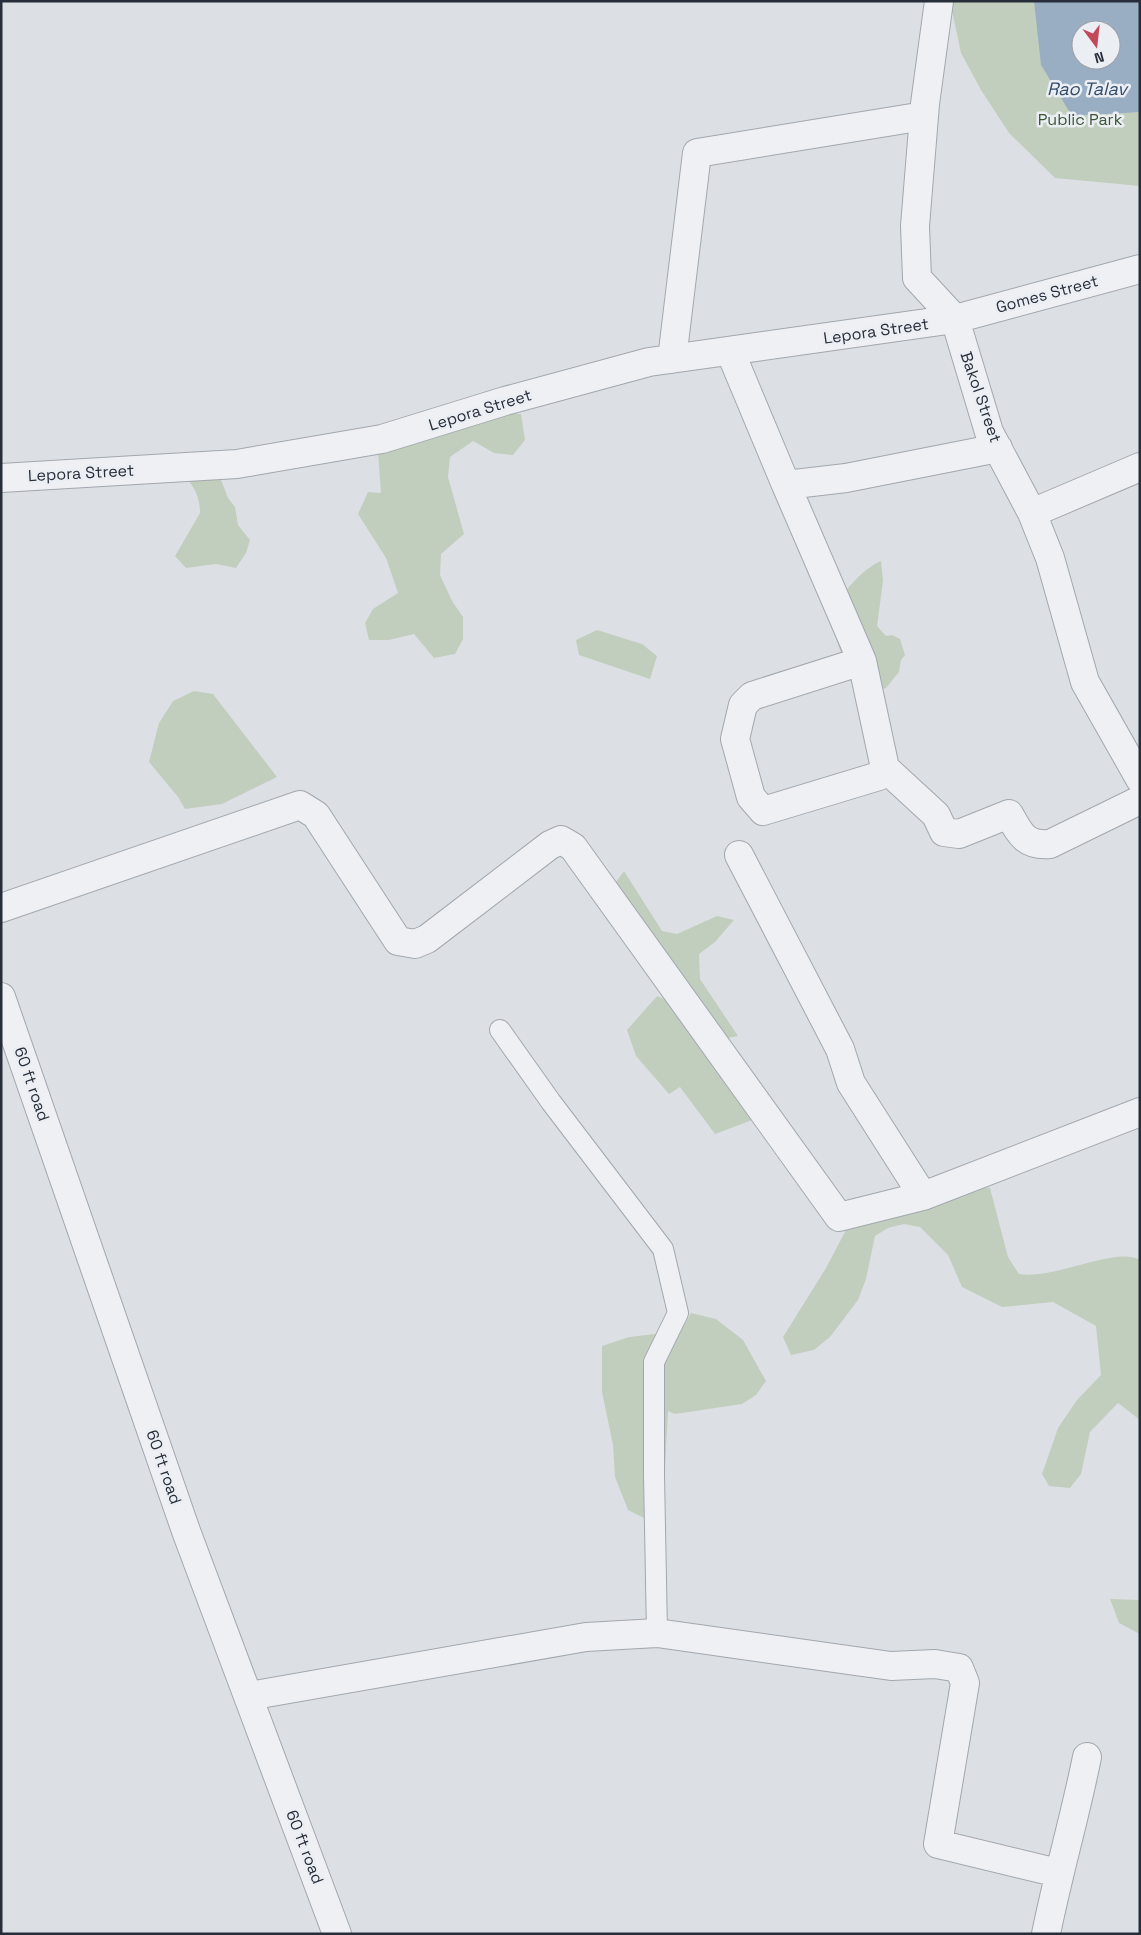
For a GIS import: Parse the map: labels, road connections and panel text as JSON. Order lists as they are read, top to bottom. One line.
{"streets":{"street":["Gomes Street","Lepora Street","Bakol Street","60 ft road"]},"crossings":[["Gomes Street","Lepora Street"],["Gomes Street","Bakol Street"],["Lepora Street","Bakol Street"]],"water":["Rao Talav"],"parks":["Public Park"],"north":"bottom"}
